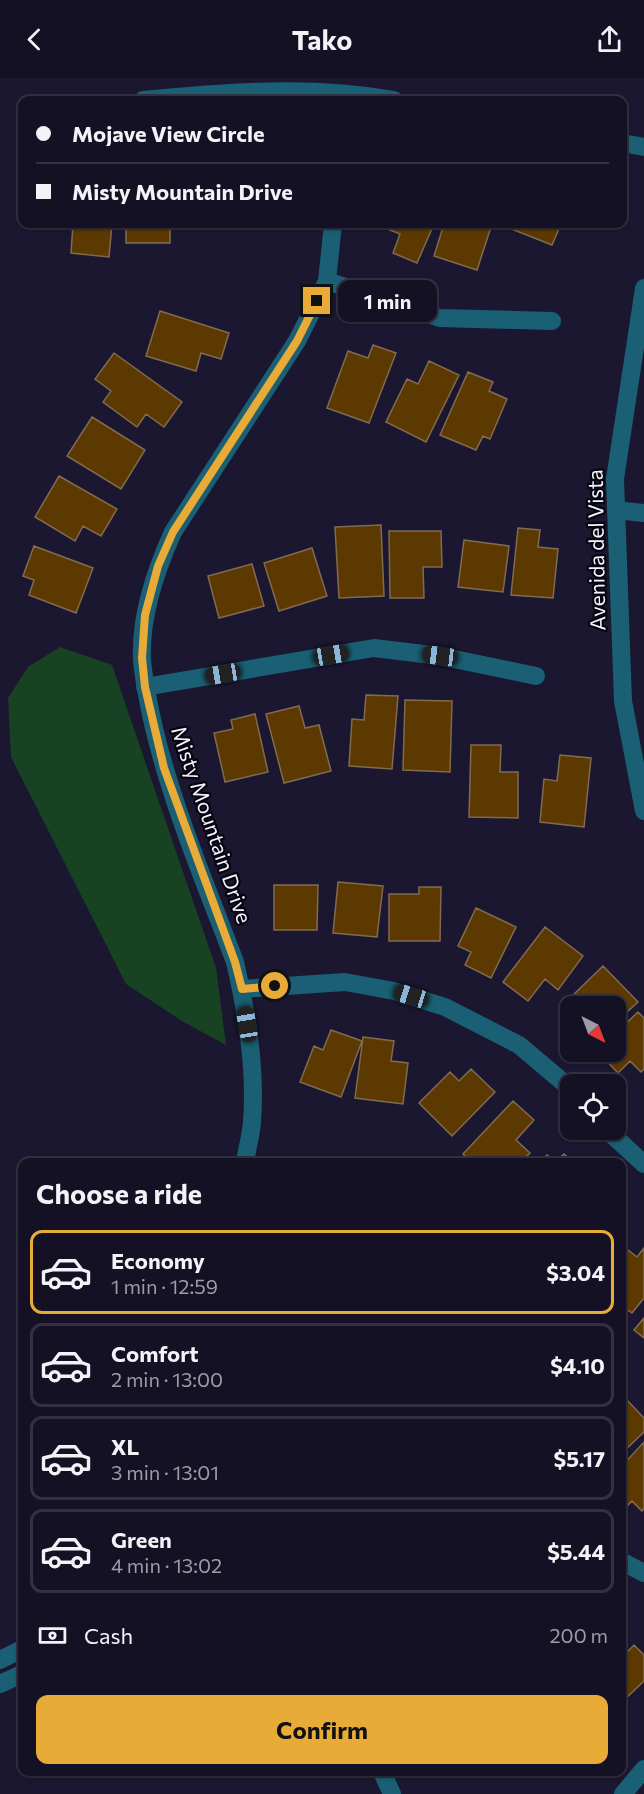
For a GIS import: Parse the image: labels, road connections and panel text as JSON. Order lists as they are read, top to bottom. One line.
{"streets":{"street":["Avenida del Vista","Misty Mountain Drive"]},"north":"bottom right","page":{"header":"Tako","banner":["Mojave View Circle","Misty Mountain Drive"],"bubble":"1 min","heading":"Choose a ride","list":[{"name":"Economy","note":"1 min · 12:59","value":"$3.04"},{"name":"Comfort","note":"2 min · 13:00","value":"$4.10"},{"name":"XL","note":"3 min · 13:01","value":"$5.17"},{"name":"Green","note":"4 min · 13:02","value":"$5.44"}],"pay":["Cash","200 m"],"buttons":"Confirm"}}
